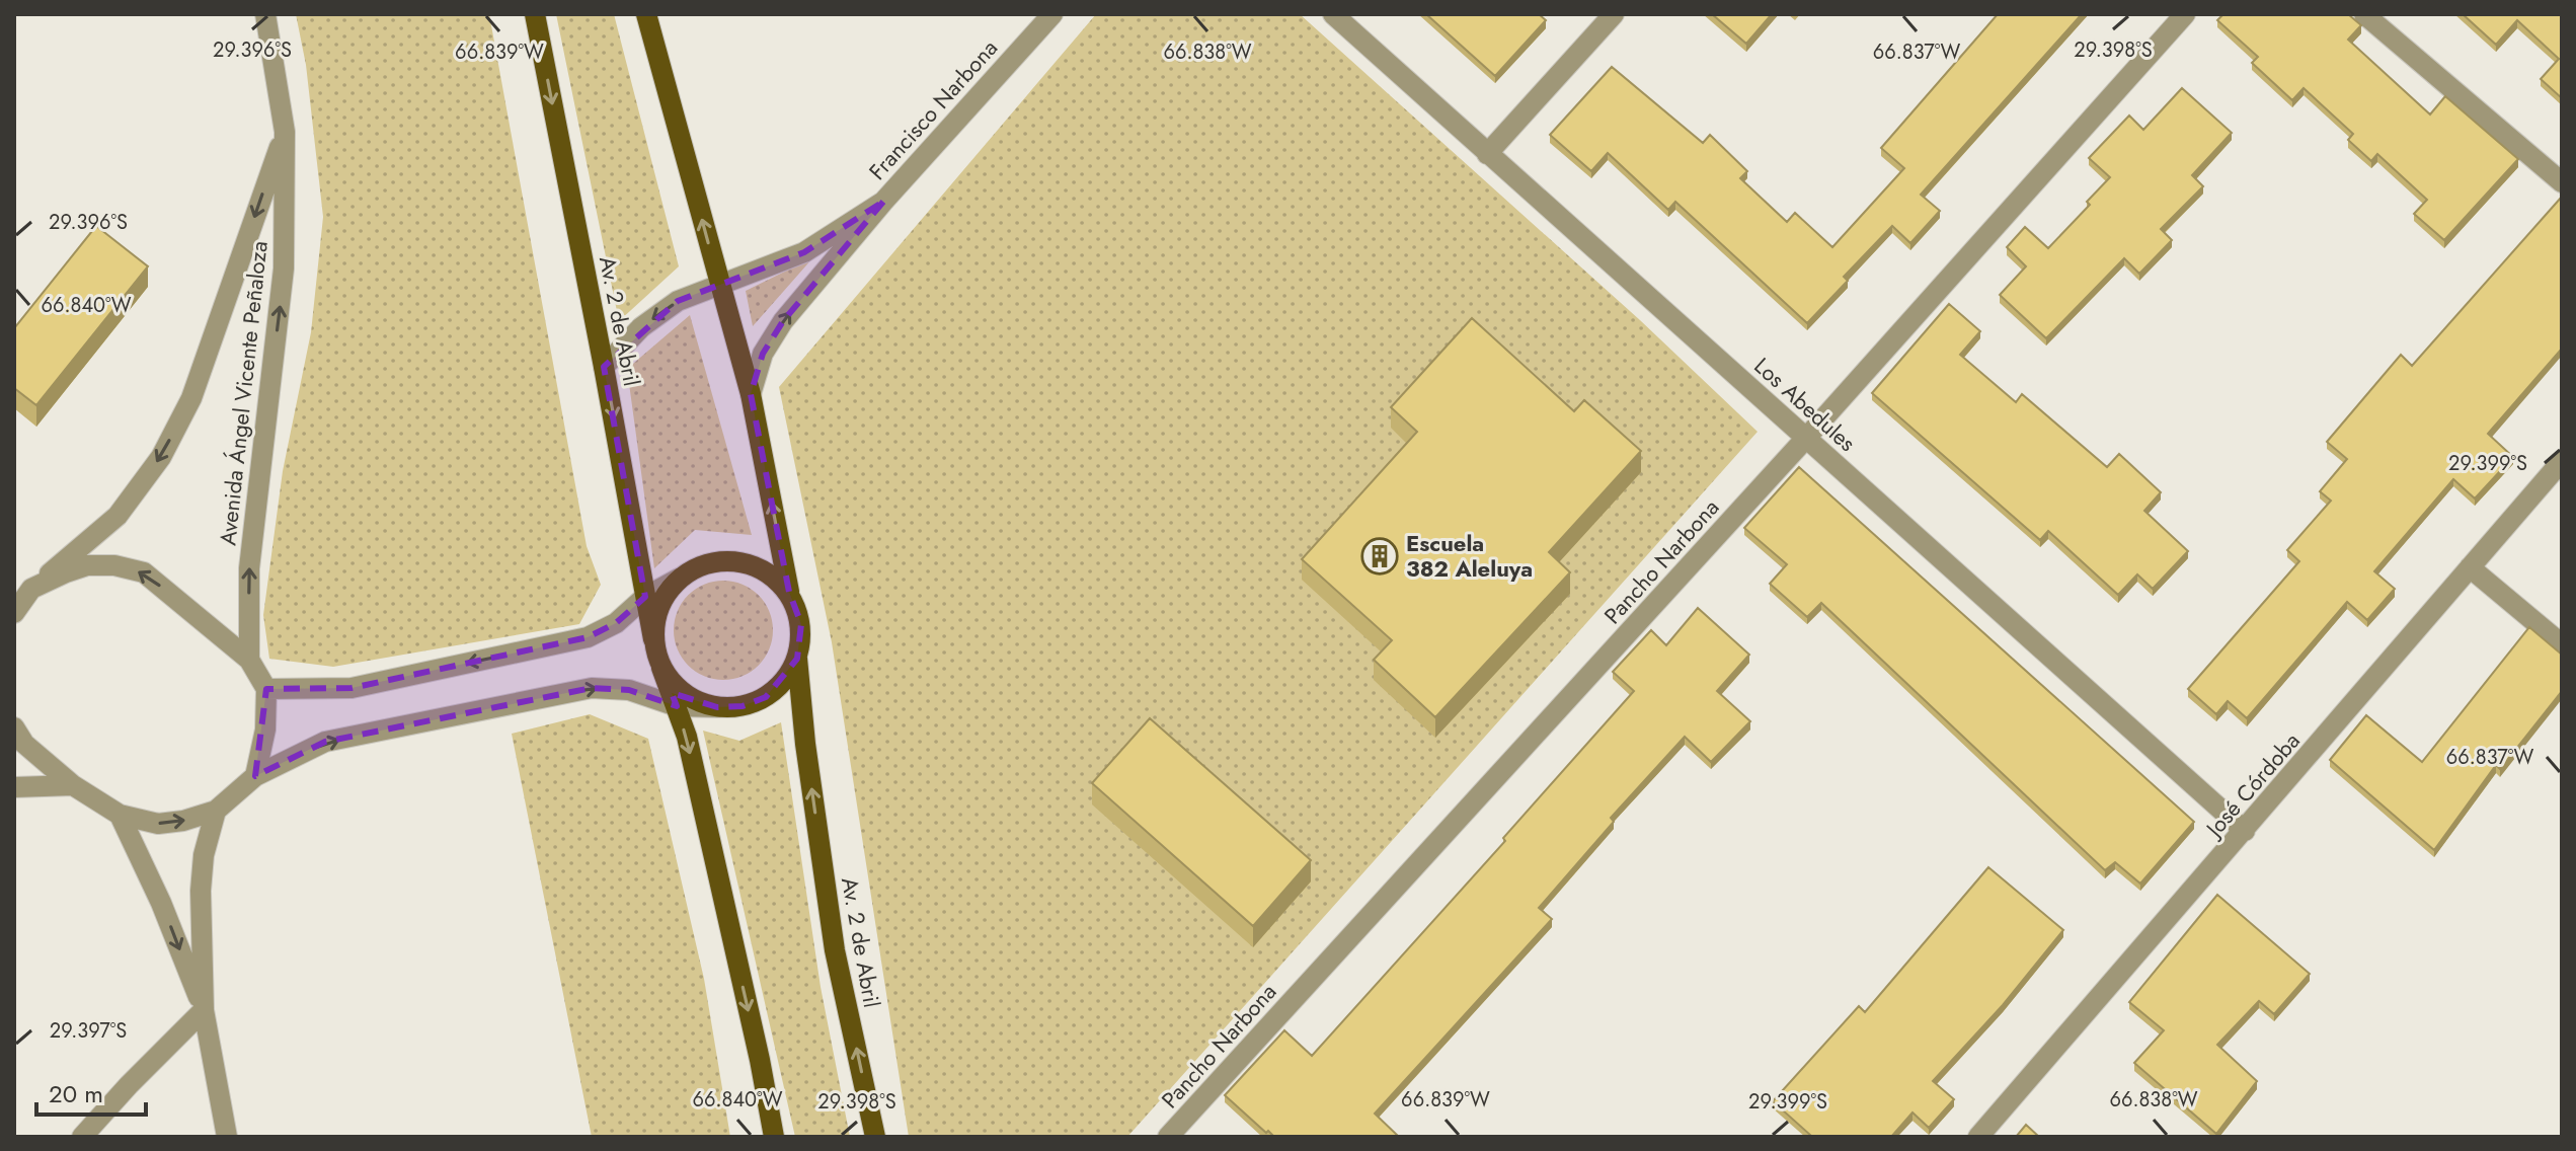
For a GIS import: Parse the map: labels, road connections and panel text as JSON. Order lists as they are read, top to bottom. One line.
{"streets":{"main road":["Av. 2 de Abril"],"street":["Francisco Narbona","Avenida Ángel Vicente Peñaloza","Los Abedules","Pancho Narbona","José Córdoba"]},"crossings":[["Francisco Narbona","Av. 2 de Abril"],["Los Abedules","Pancho Narbona"],["Los Abedules","José Córdoba"]],"places":{"building":["Escuela 382 Aleluya"]},"scale_bar":"20 m","coordinates":["29.396°S","29.398°S","66.839°W","66.838°W","66.837°W","66.840°W","29.399°S","29.397°S"]}
